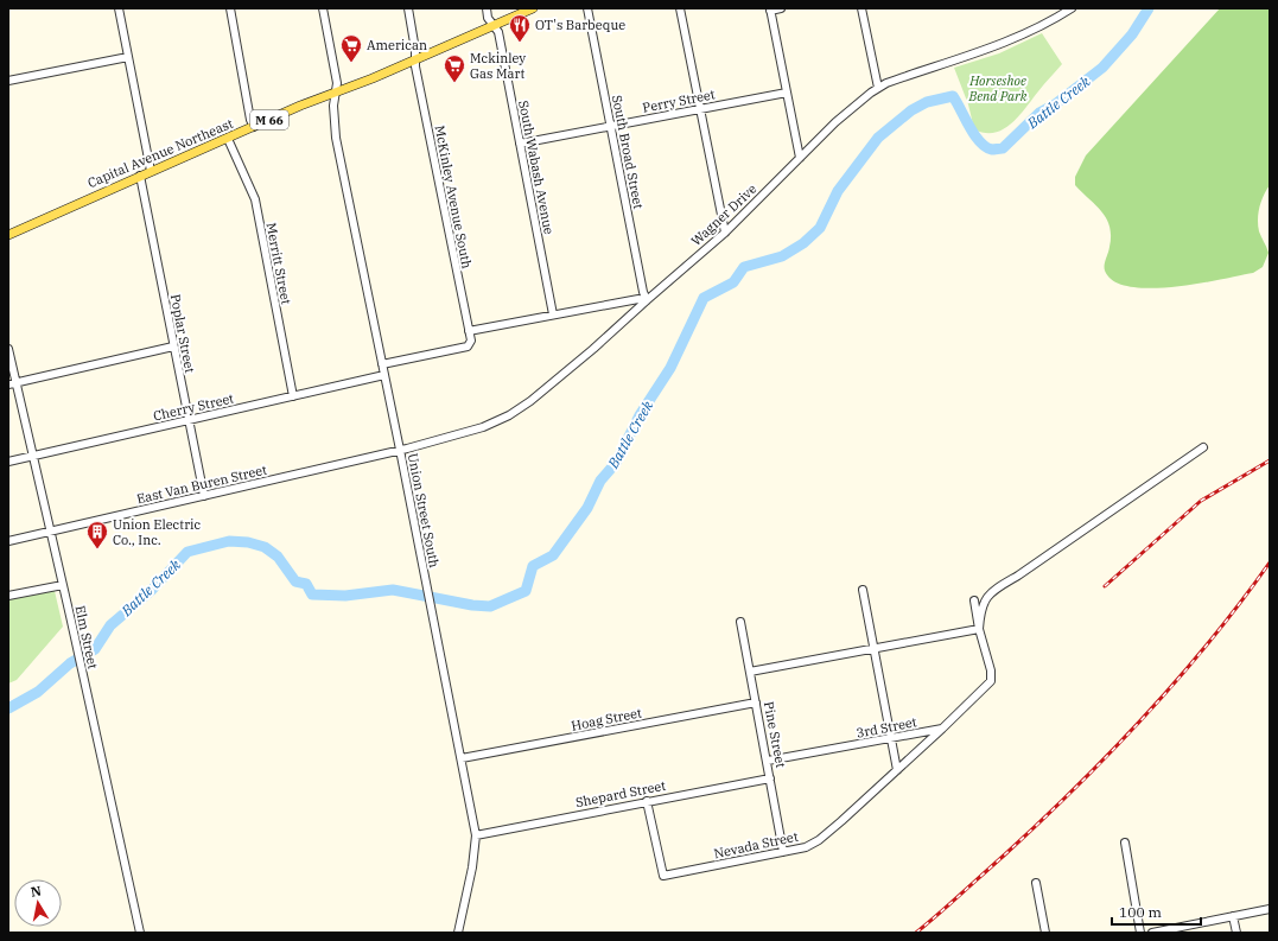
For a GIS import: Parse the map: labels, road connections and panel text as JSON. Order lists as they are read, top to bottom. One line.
{"streets":{"main road":["M 66","Capital Avenue Northeast"],"street":["Perry Street","South Broad Street","South Wabash Avenue","McKinley Avenue South","Wagner Drive","Merritt Street","Poplar Street","Cherry Street","East Van Buren Street","Union Street South","Elm Street","Hoag Street","3rd Street","Pine Street","Shepard Street","Nevada Street"]},"crossings":[["Perry Street","South Broad Street"],["Perry Street","South Wabash Avenue"],["South Broad Street","Wagner Drive"],["Capital Avenue Northeast","South Wabash Avenue"],["Capital Avenue Northeast","McKinley Avenue South"],["Capital Avenue Northeast","Merritt Street"],["Capital Avenue Northeast","Poplar Street"],["Capital Avenue Northeast","Union Street South"],["McKinley Avenue South","Union Street South"],["Wagner Drive","East Van Buren Street"],["Wagner Drive","Union Street South"],["Merritt Street","Cherry Street"],["Poplar Street","Cherry Street"],["Poplar Street","East Van Buren Street"],["Cherry Street","Union Street South"],["Cherry Street","Elm Street"],["East Van Buren Street","Union Street South"],["East Van Buren Street","Elm Street"],["Union Street South","Hoag Street"],["Union Street South","Shepard Street"],["Hoag Street","Pine Street"],["3rd Street","Pine Street"],["3rd Street","Nevada Street"],["Pine Street","Shepard Street"],["Pine Street","Nevada Street"],["Shepard Street","Nevada Street"]],"water":["Battle Creek"],"parks":["Horseshoe Bend Park"],"places":{"restaurant":["OT's Barbeque"],"supermarket":["American","Mckinley Gas Mart"],"building":["Union Electric Co., Inc."]},"scale_bar":"100 m","north":"top"}
